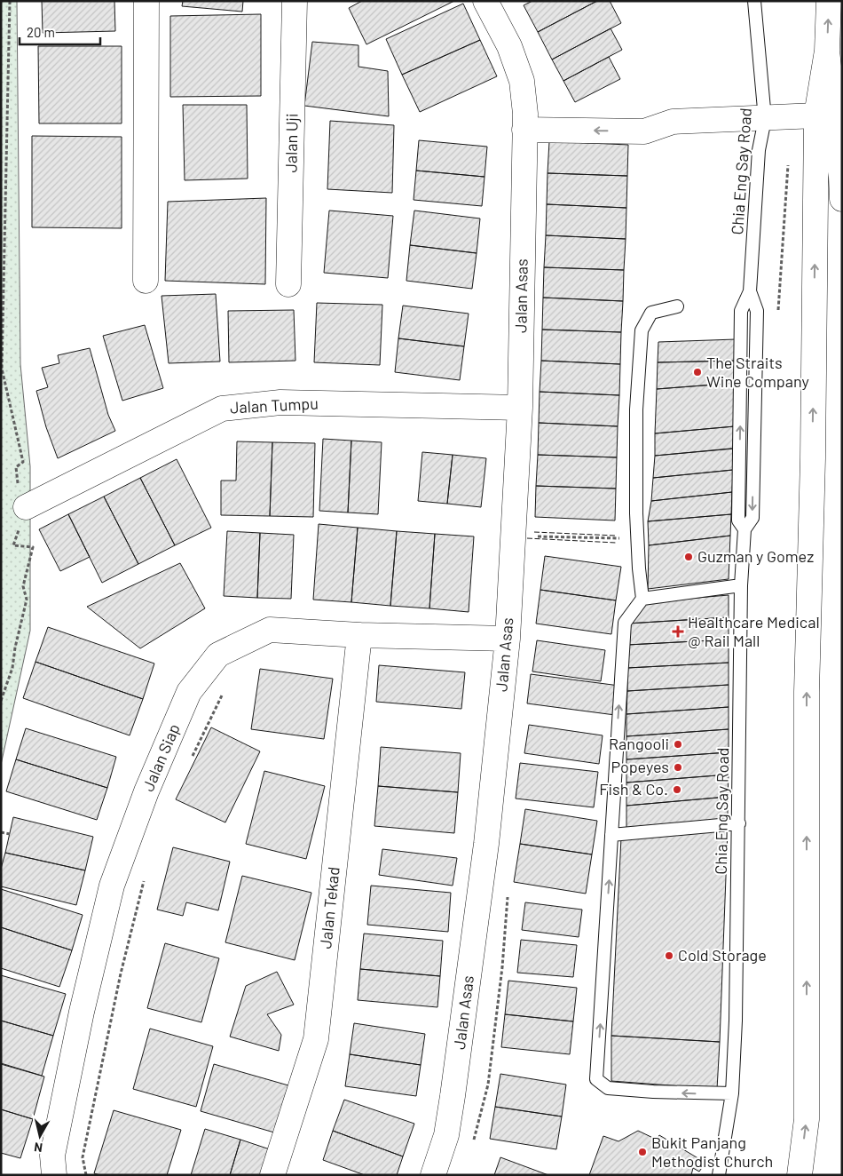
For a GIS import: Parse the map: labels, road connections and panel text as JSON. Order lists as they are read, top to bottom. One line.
{"streets":{"main road":["Jalan Uji","Jalan Asas","Jalan Tumpu","Jalan Siap","Jalan Tekad"],"lane":["Chia Eng Say Road"]},"crossings":[["Jalan Asas","Jalan Tumpu"],["Jalan Asas","Jalan Siap"],["Jalan Siap","Jalan Tekad"]],"places":{"other":["The Straits Wine Company","Guzman y Gomez","Rangooli","Popeyes","Fish & Co.","Cold Storage","Bukit Panjang Methodist Church"],"health":["Healthcare Medical @ Rail Mall"]},"scale_bar":"20 m","north":"bottom"}
